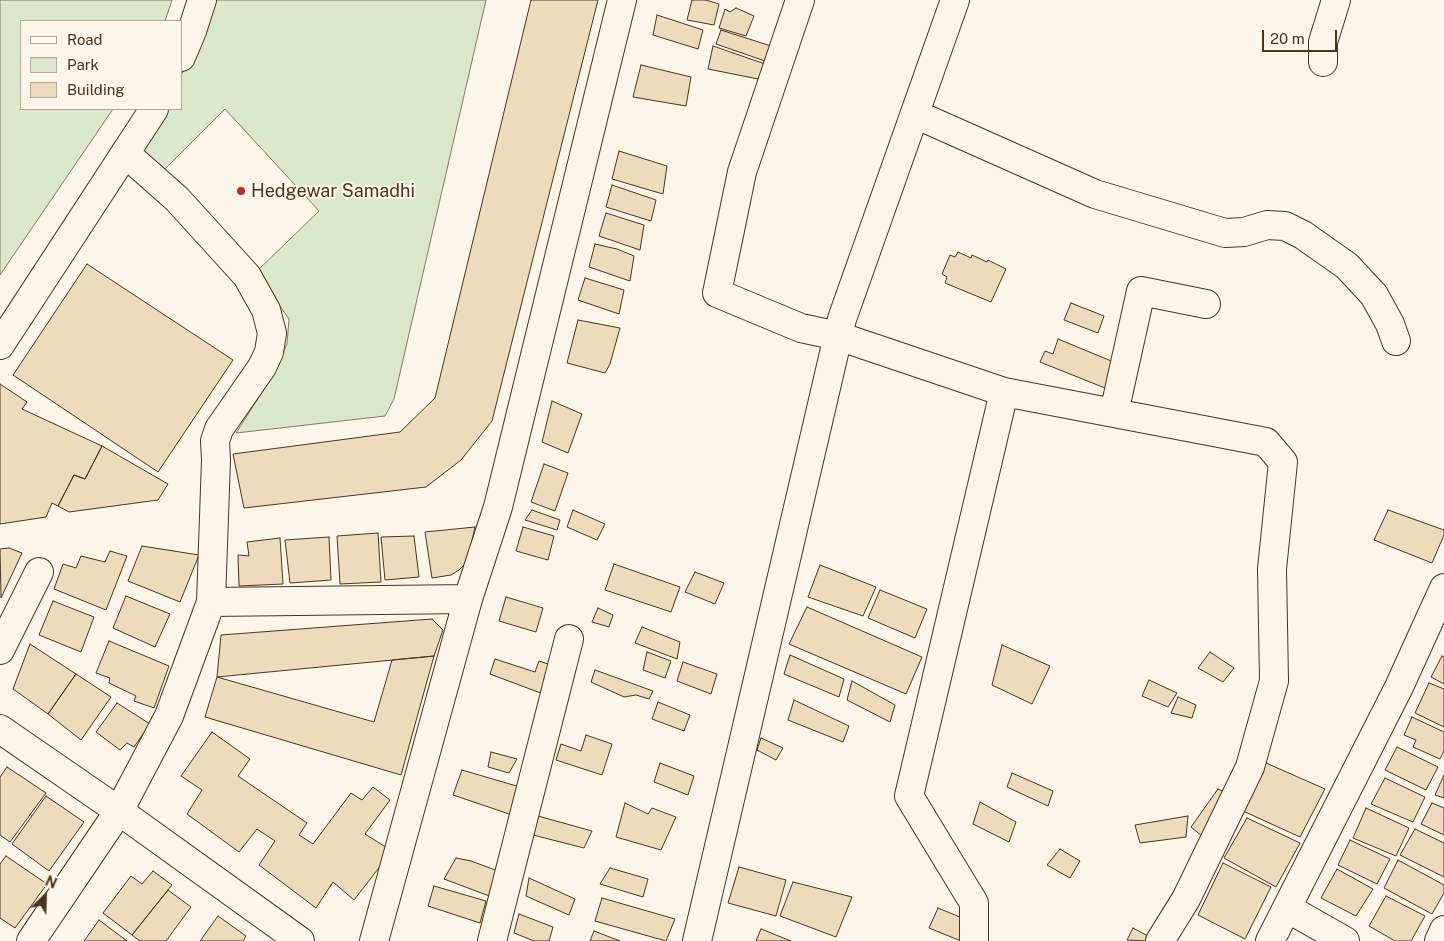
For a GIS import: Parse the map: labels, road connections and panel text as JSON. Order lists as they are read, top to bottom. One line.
{"places":["Hedgewar Samadhi"],"legend":["Road","Park","Building"],"scale_bar":"20 m","north":"top right"}
